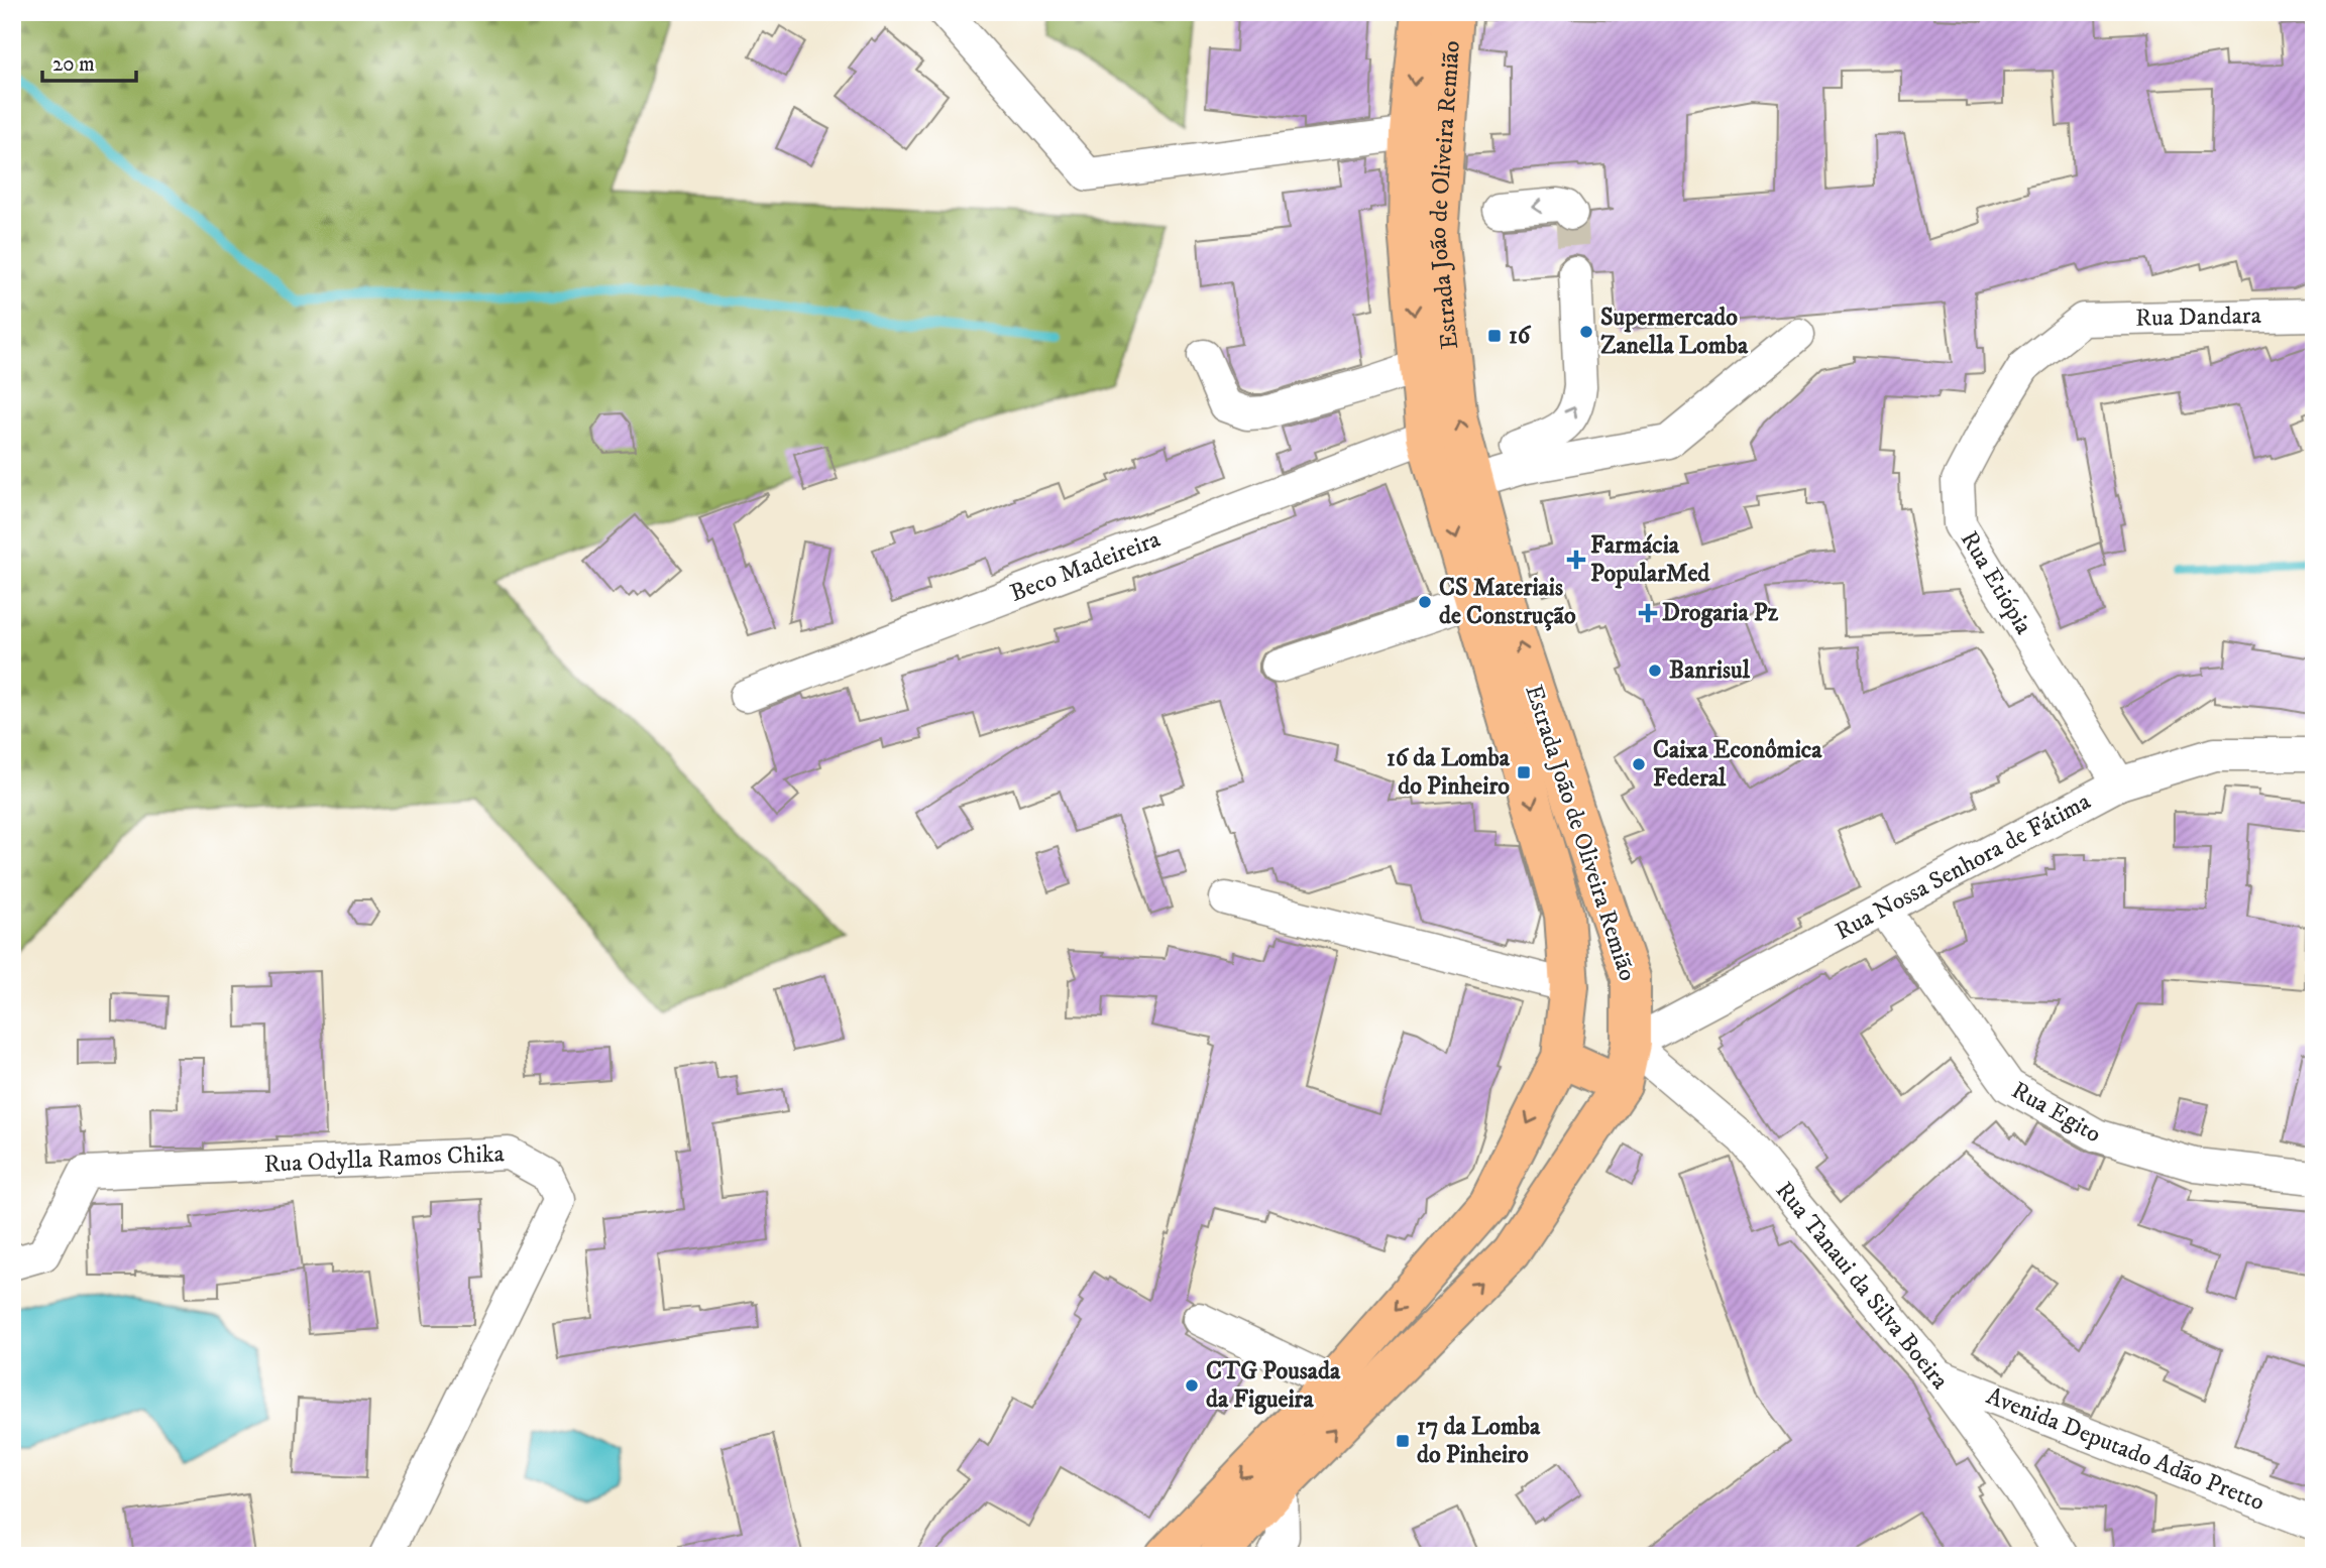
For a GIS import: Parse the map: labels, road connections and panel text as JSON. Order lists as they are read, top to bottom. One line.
{"streets":{"main road":["Estrada João de Oliveira Remião"],"street":["Rua Dandara","Beco Madeireira","Rua Etiópia","Rua Nossa Senhora de Fátima","Rua Egito","Rua Odylla Ramos Chika","Rua Tanaui da Silva Boeira","Avenida Deputado Adão Pretto"]},"crossings":[["Estrada João de Oliveira Remião","Beco Madeireira"],["Estrada João de Oliveira Remião","Rua Nossa Senhora de Fátima"],["Estrada João de Oliveira Remião","Rua Tanaui da Silva Boeira"],["Rua Dandara","Rua Etiópia"],["Rua Etiópia","Rua Nossa Senhora de Fátima"],["Rua Nossa Senhora de Fátima","Rua Egito"],["Rua Nossa Senhora de Fátima","Rua Tanaui da Silva Boeira"],["Rua Tanaui da Silva Boeira","Avenida Deputado Adão Pretto"]],"places":{"other":["Supermercado Zanella Lomba","CS Materiais de Construção","Banrisul","Caixa Econômica Federal","CTG Pousada da Figueira"],"transit":["16","16 da Lomba do Pinheiro","17 da Lomba do Pinheiro"],"health":["Farmácia PopularMed","Drogaria Pz"]},"scale_bar":"20 m"}
